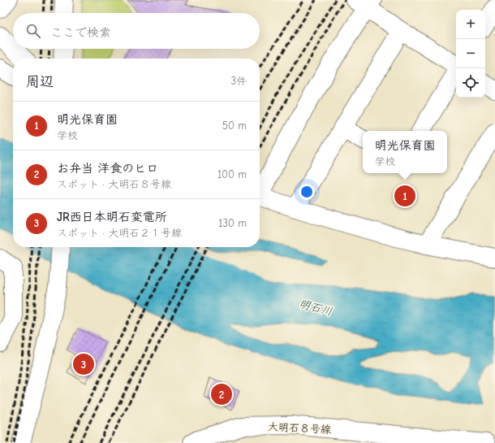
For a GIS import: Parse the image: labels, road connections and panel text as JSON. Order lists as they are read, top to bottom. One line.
{"streets":{"street":["大明石８号線"]},"water":["明石川"],"page":{"map_buttons":["+","−"],"search":"ここで検索","heading":["周辺","3件"],"list":[{"mark":"1","name":"明光保育園","note":"学校","value":"50 m"},{"mark":"2","name":"お弁当 洋食のヒロ","note":"スポット · 大明石８号線","value":"100 m"},{"mark":"3","name":"JR西日本明石変電所","note":"スポット · 大明石２１号線","value":"130 m"}],"popup":["明光保育園","学校"],"pins":["1","3","2"]}}
